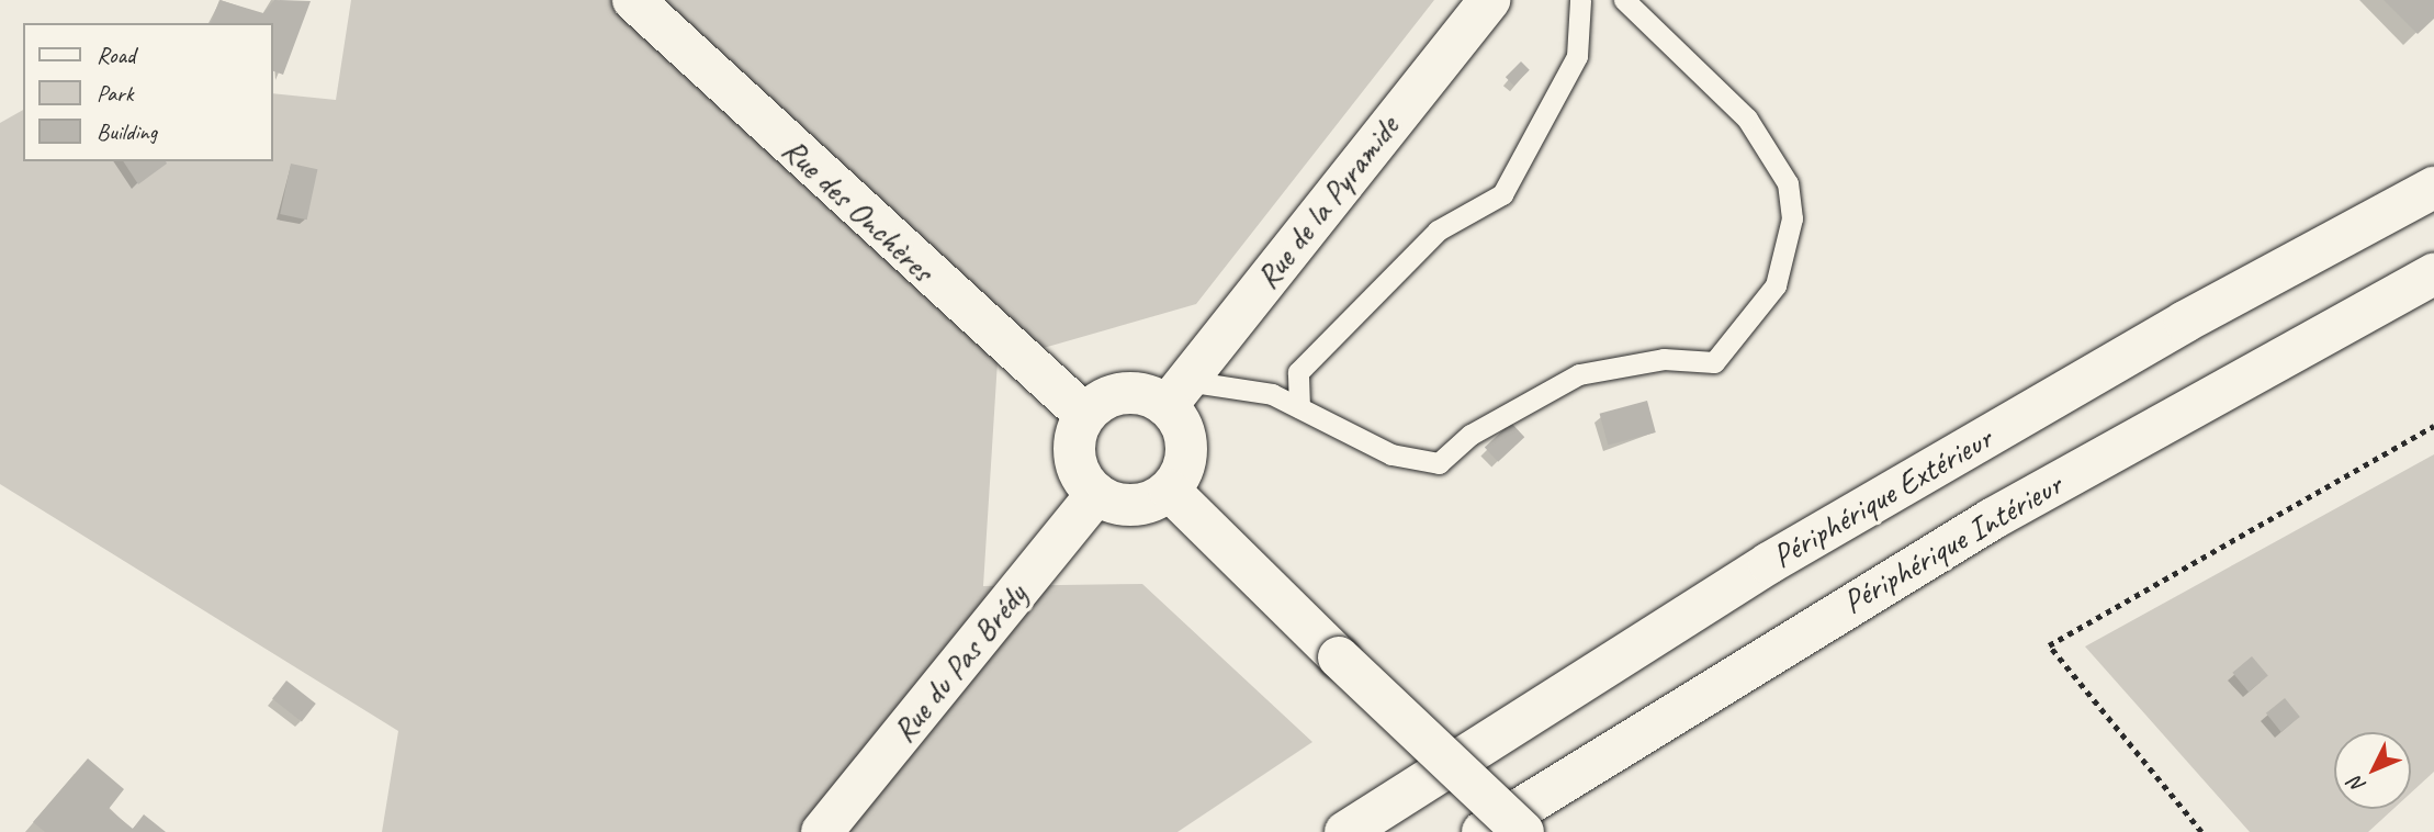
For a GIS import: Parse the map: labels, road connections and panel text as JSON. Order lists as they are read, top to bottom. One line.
{"streets":{"main road":["Rue de la Pyramide","Rue des Onchères","Périphérique Extérieur","Périphérique Intérieur","Rue du Pas Brédy"]},"crossings":[["Rue de la Pyramide","Rue des Onchères"],["Rue de la Pyramide","Rue du Pas Brédy"],["Rue des Onchères","Rue du Pas Brédy"]],"legend":["Road","Park","Building"],"north":"bottom left"}
